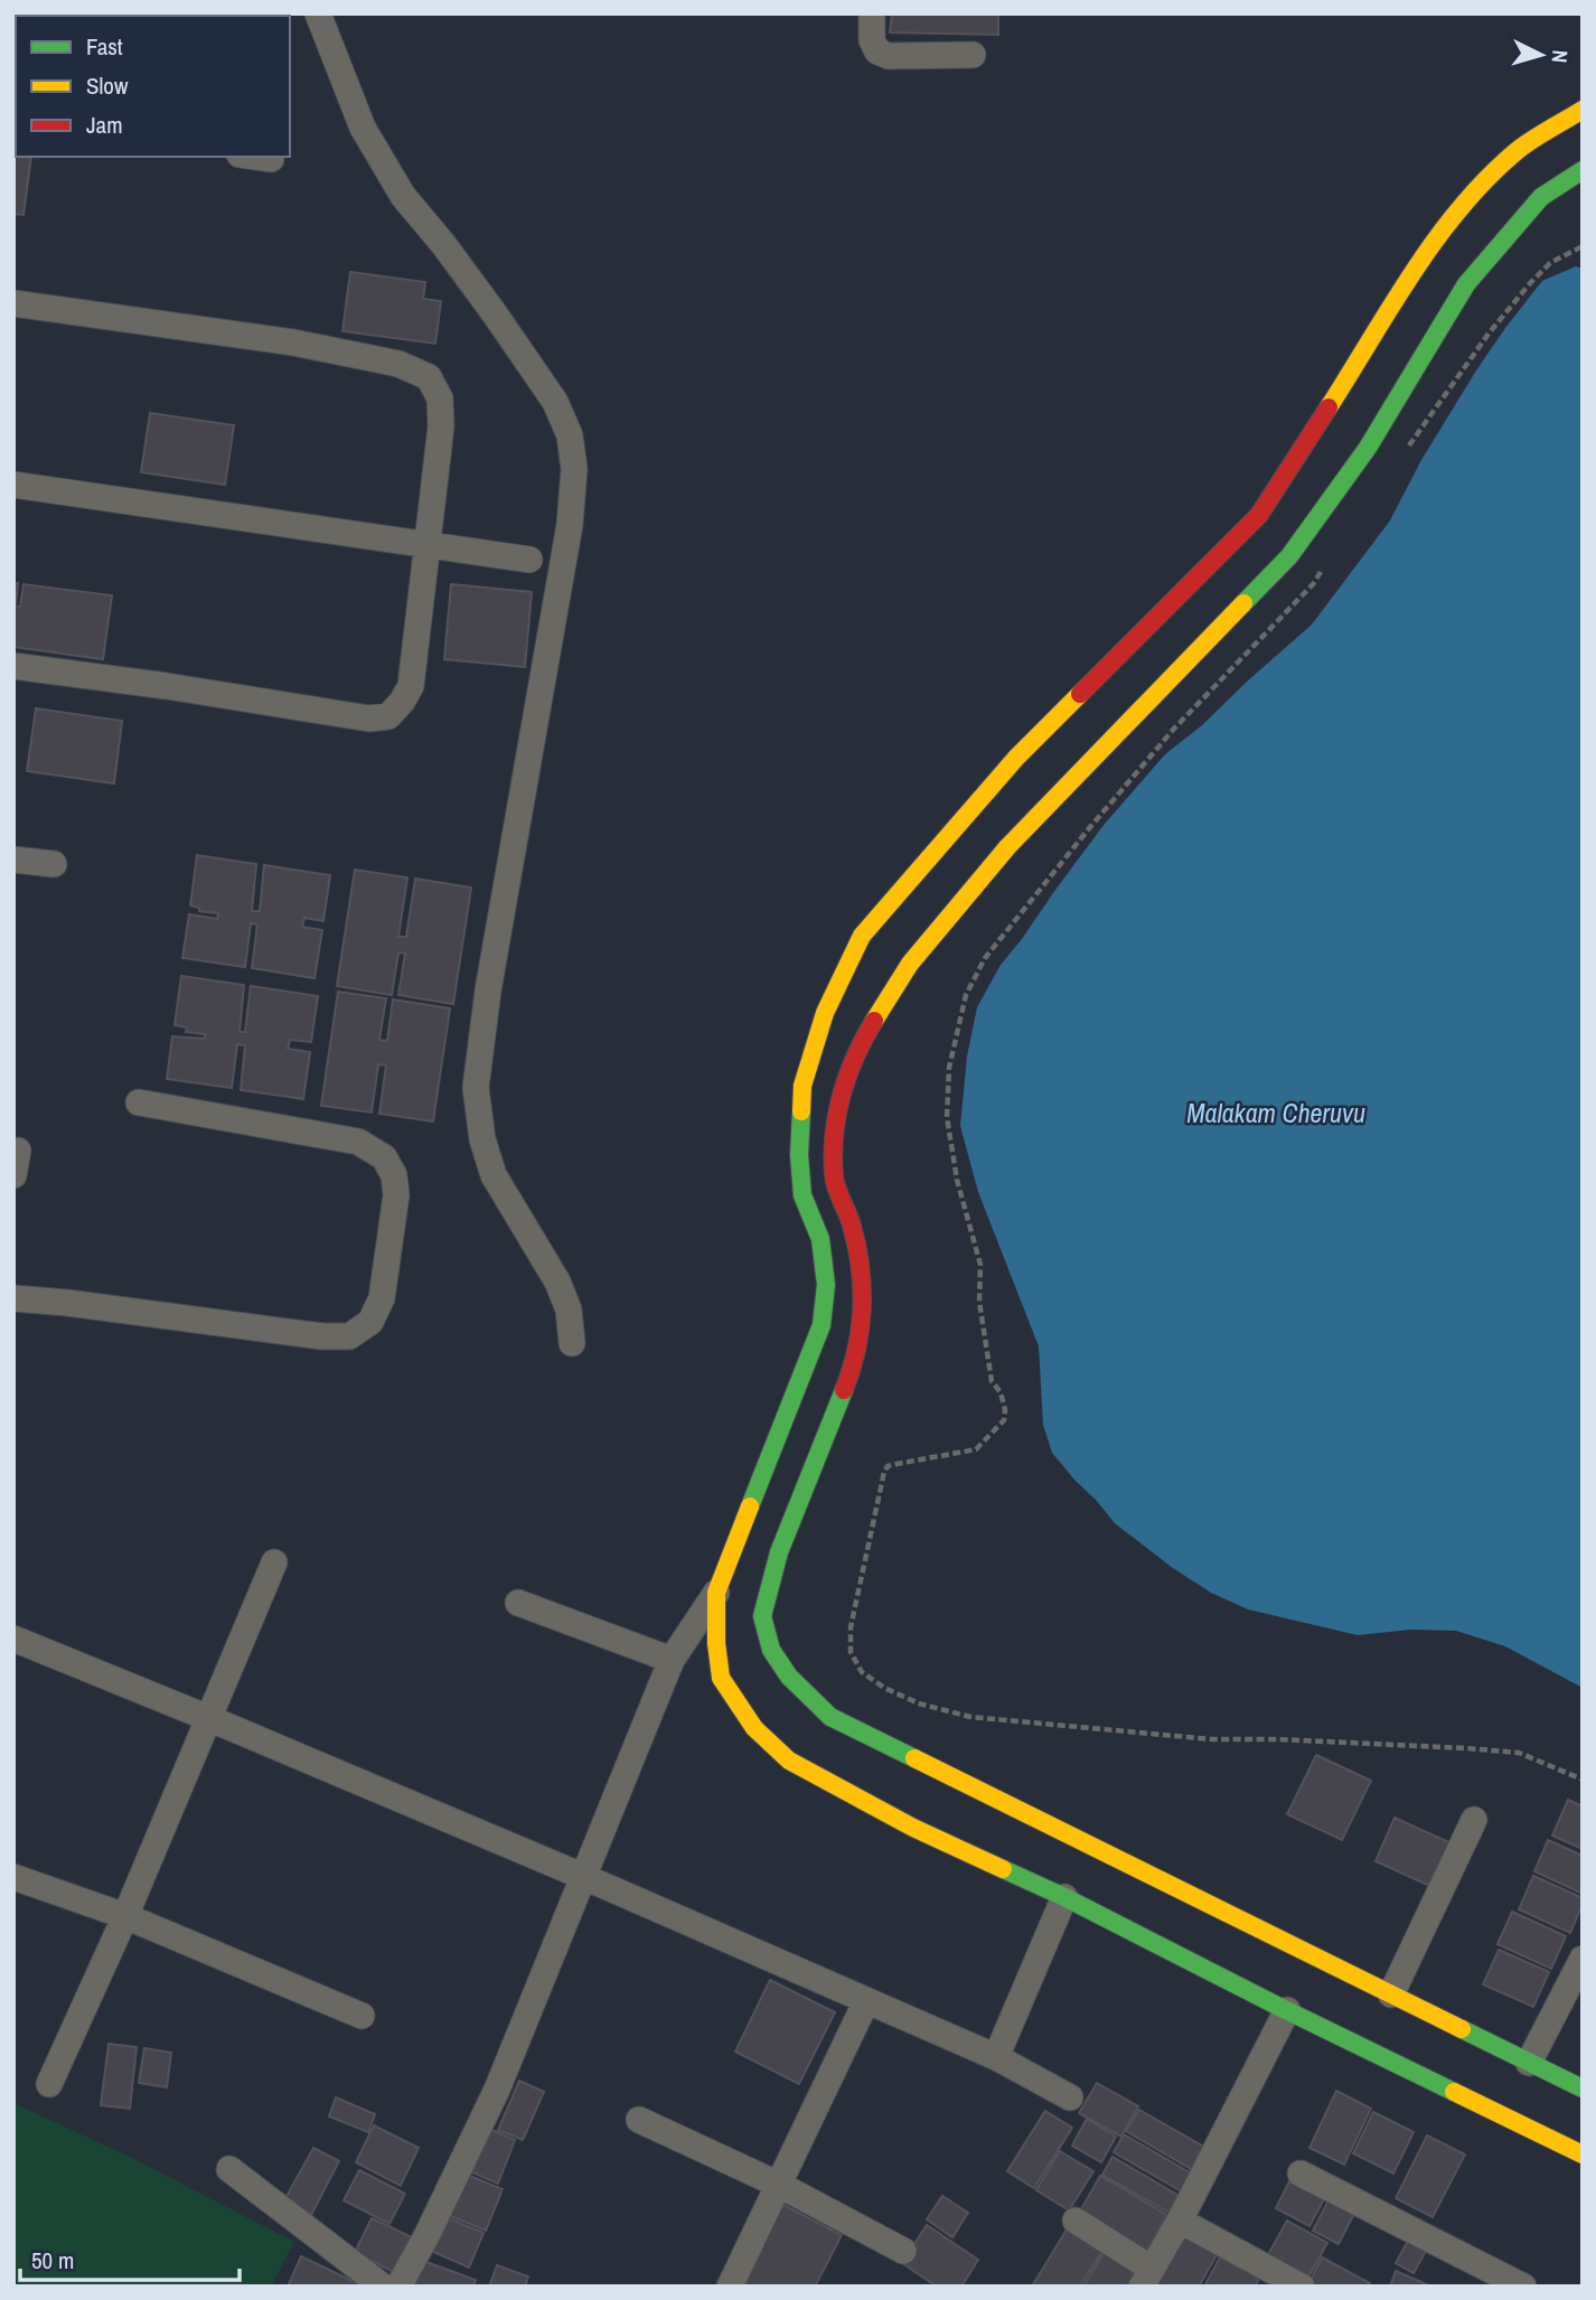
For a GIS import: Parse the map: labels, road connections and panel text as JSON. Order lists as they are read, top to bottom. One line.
{"water":["Malakam Cheruvu"],"legend":["Fast","Slow","Jam"],"scale_bar":"50 m","north":"right"}
